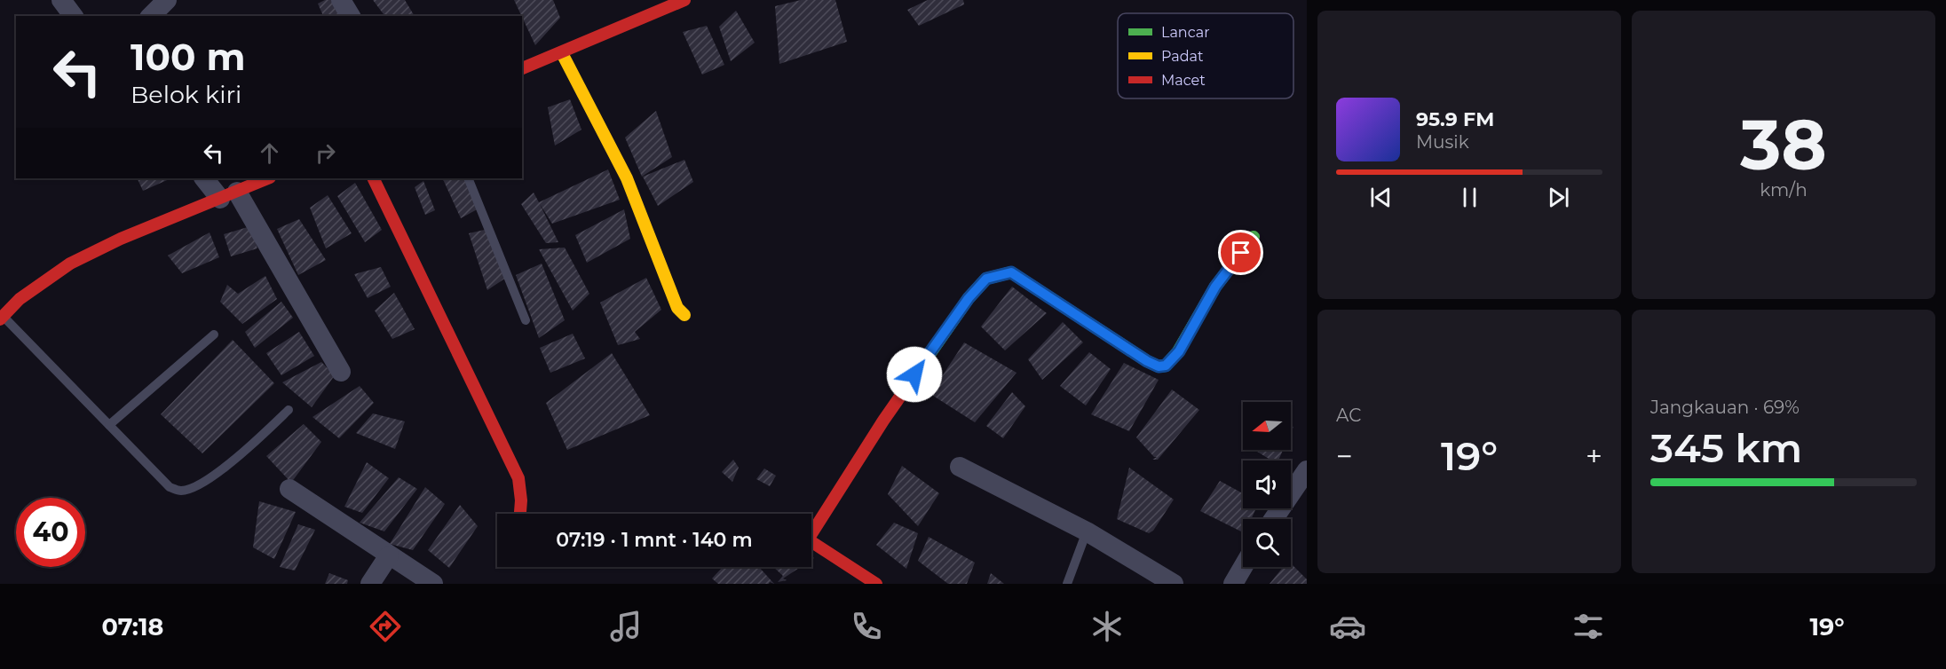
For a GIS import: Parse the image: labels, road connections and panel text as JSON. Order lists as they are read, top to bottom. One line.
{"legend":["Lancar","Padat","Macet"],"north":"left","page":{"tile":[["38","km/h"],"AC",["Jangkauan · 69%","345 km"]],"turn":["100 m","Belok kiri"],"song":["95.9 FM","Musik"],"heat":["−","19°","+"],"limit":"40","trip":"07:19 · 1 mnt · 140 m","tabs":["07:18","19°"]}}
